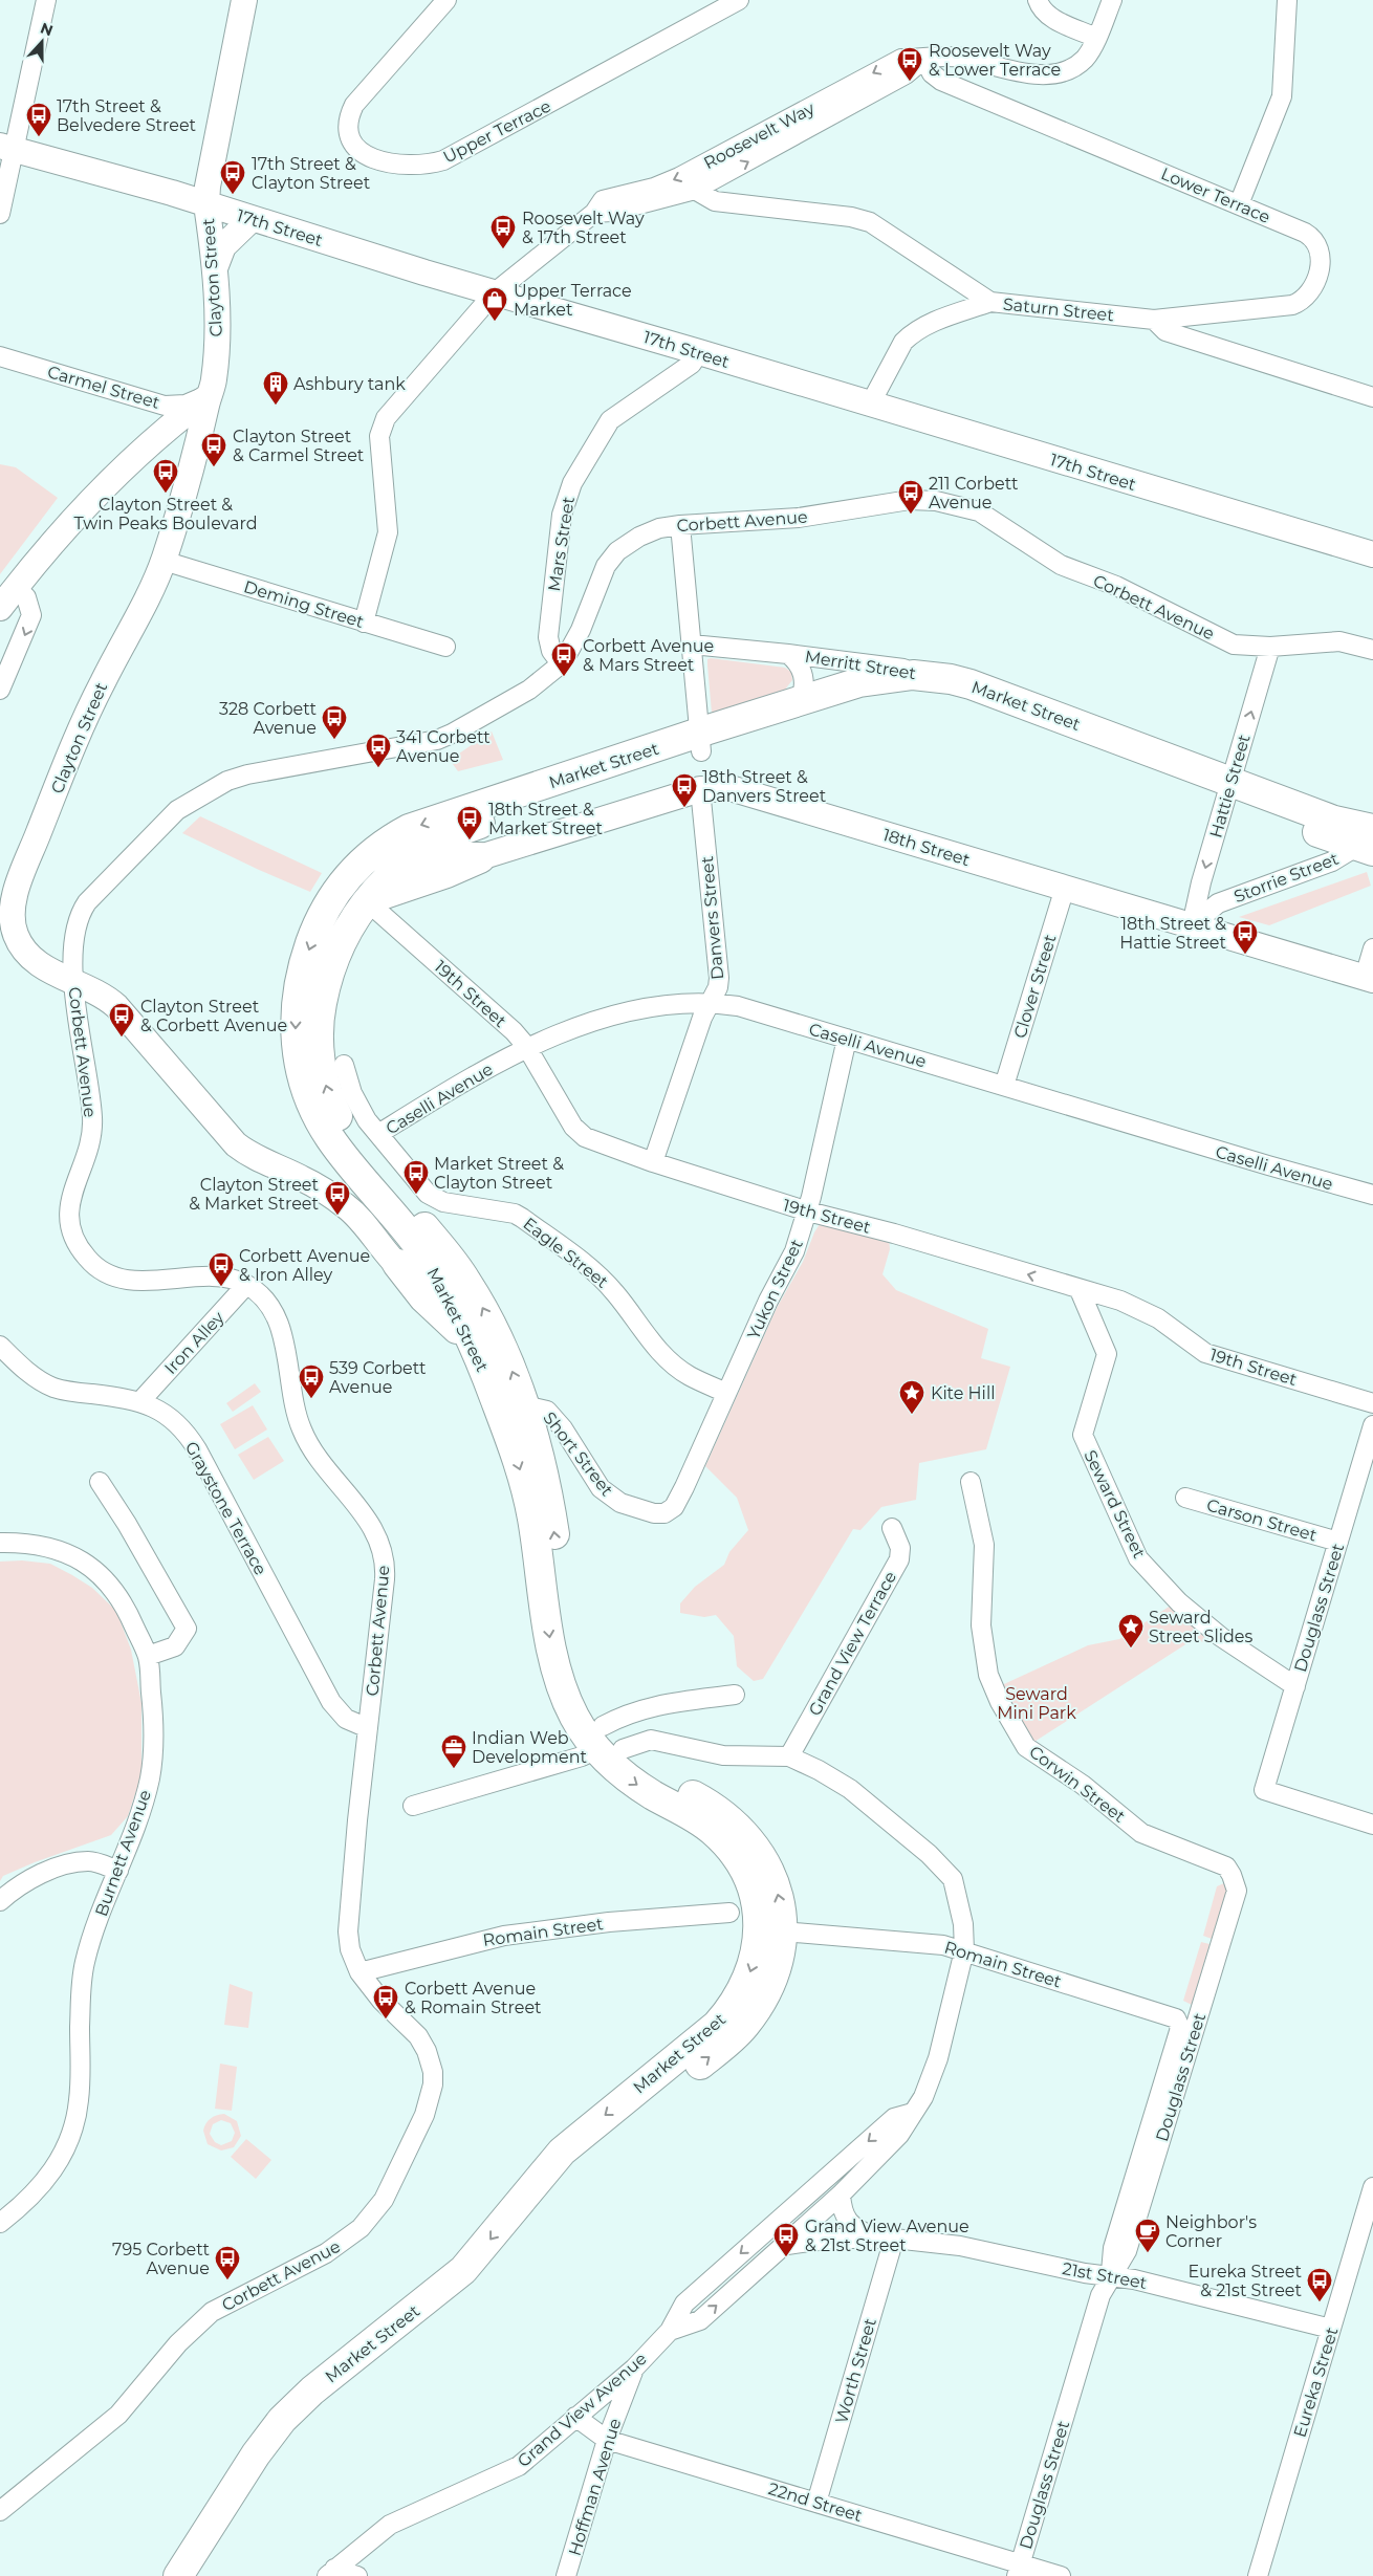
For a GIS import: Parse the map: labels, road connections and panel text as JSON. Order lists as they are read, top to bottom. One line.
{"streets":{"main road":["17th Street","Clayton Street","Market Street","18th Street"],"street":["Upper Terrace","Roosevelt Way","Lower Terrace","Saturn Street","Carmel Street","Corbett Avenue","Mars Street","Deming Street","Merritt Street","Hattie Street","Storrie Street","Danvers Street","Clover Street","19th Street","Caselli Avenue","Eagle Street","Yukon Street","Iron Alley","Short Street","Seward Street","Graystone Terrace","Carson Street","Douglass Street","Grand View Terrace","Corwin Street","Burnett Avenue","Romain Street","21st Street","Worth Street","Eureka Street","Grand View Avenue","Hoffman Avenue","22nd Street"]},"crossings":[["Roosevelt Way","Lower Terrace"],["Roosevelt Way","17th Street"],["Roosevelt Way","Saturn Street"],["Roosevelt Way","Deming Street"],["Lower Terrace","Saturn Street"],["17th Street","Clayton Street"],["17th Street","Mars Street"],["Clayton Street","Carmel Street"],["Clayton Street","Corbett Avenue"],["Clayton Street","Deming Street"],["Clayton Street","Market Street"],["Corbett Avenue","Mars Street"],["Corbett Avenue","Hattie Street"],["Corbett Avenue","Iron Alley"],["Corbett Avenue","Graystone Terrace"],["Corbett Avenue","Romain Street"],["Merritt Street","Market Street"],["Market Street","Hattie Street"],["Market Street","Storrie Street"],["Market Street","19th Street"],["Market Street","Short Street"],["Market Street","Romain Street"],["Market Street","Grand View Avenue"],["Hattie Street","18th Street"],["Hattie Street","Storrie Street"],["18th Street","Storrie Street"],["18th Street","Danvers Street"],["18th Street","Clover Street"],["Danvers Street","19th Street"],["Danvers Street","Caselli Avenue"],["Clover Street","Caselli Avenue"],["19th Street","Caselli Avenue"],["19th Street","Yukon Street"],["19th Street","Seward Street"],["Caselli Avenue","Eagle Street"],["Caselli Avenue","Yukon Street"],["Eagle Street","Yukon Street"],["Yukon Street","Short Street"],["Iron Alley","Graystone Terrace"],["Seward Street","Douglass Street"],["Carson Street","Douglass Street"],["Douglass Street","Corwin Street"],["Douglass Street","Romain Street"],["Douglass Street","21st Street"],["Douglass Street","22nd Street"],["Grand View Terrace","Grand View Avenue"],["Romain Street","Grand View Avenue"],["21st Street","Worth Street"],["21st Street","Eureka Street"],["21st Street","Grand View Avenue"],["Worth Street","22nd Street"],["Grand View Avenue","Hoffman Avenue"],["Grand View Avenue","22nd Street"],["Hoffman Avenue","22nd Street"]],"parks":["Seward Mini Park"],"places":{"bus stop":["Roosevelt Way & Lower Terrace","17th Street & Belvedere Street","17th Street & Clayton Street","Roosevelt Way & 17th Street","Clayton Street & Carmel Street","Clayton Street & Twin Peaks Boulevard","211 Corbett Avenue","Corbett Avenue & Mars Street","328 Corbett Avenue","341 Corbett Avenue","18th Street & Danvers Street","18th Street & Market Street","18th Street & Hattie Street","Clayton Street & Corbett Avenue","Market Street & Clayton Street","Clayton Street & Market Street","Corbett Avenue & Iron Alley","539 Corbett Avenue","Corbett Avenue & Romain Street","Grand View Avenue & 21st Street","795 Corbett Avenue","Eureka Street & 21st Street"],"shop":["Upper Terrace Market"],"building":["Ashbury tank"],"place":["Kite Hill","Seward Street Slides"],"office":["Indian Web Development"],"cafe":["Neighbor's Corner"]},"north":"top"}
